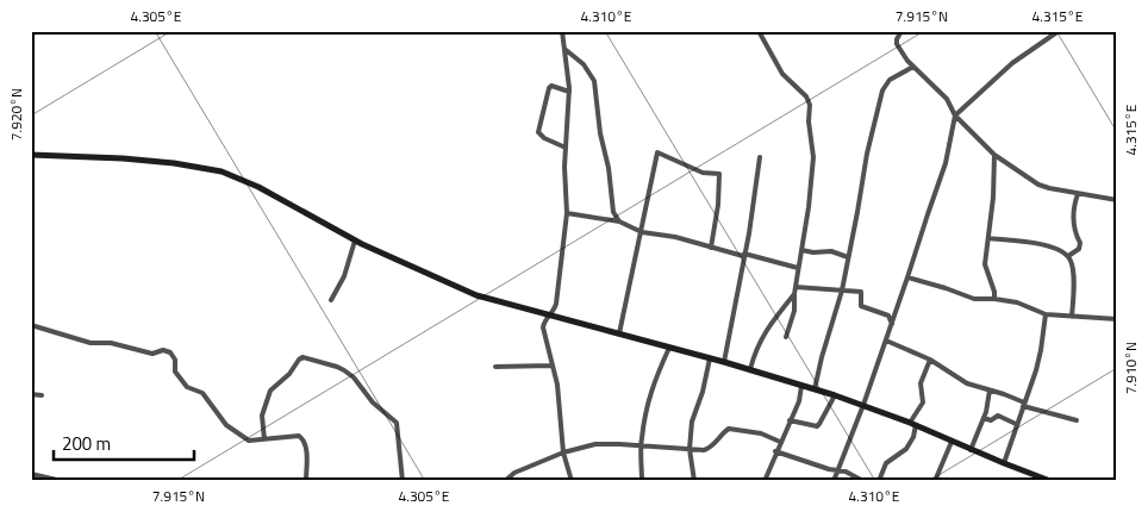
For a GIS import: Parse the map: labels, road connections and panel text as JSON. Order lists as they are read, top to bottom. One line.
{"scale_bar":"200 m","coordinates":["4.305°E","4.310°E","7.915°N","4.315°E","7.920°N","7.910°N"]}
